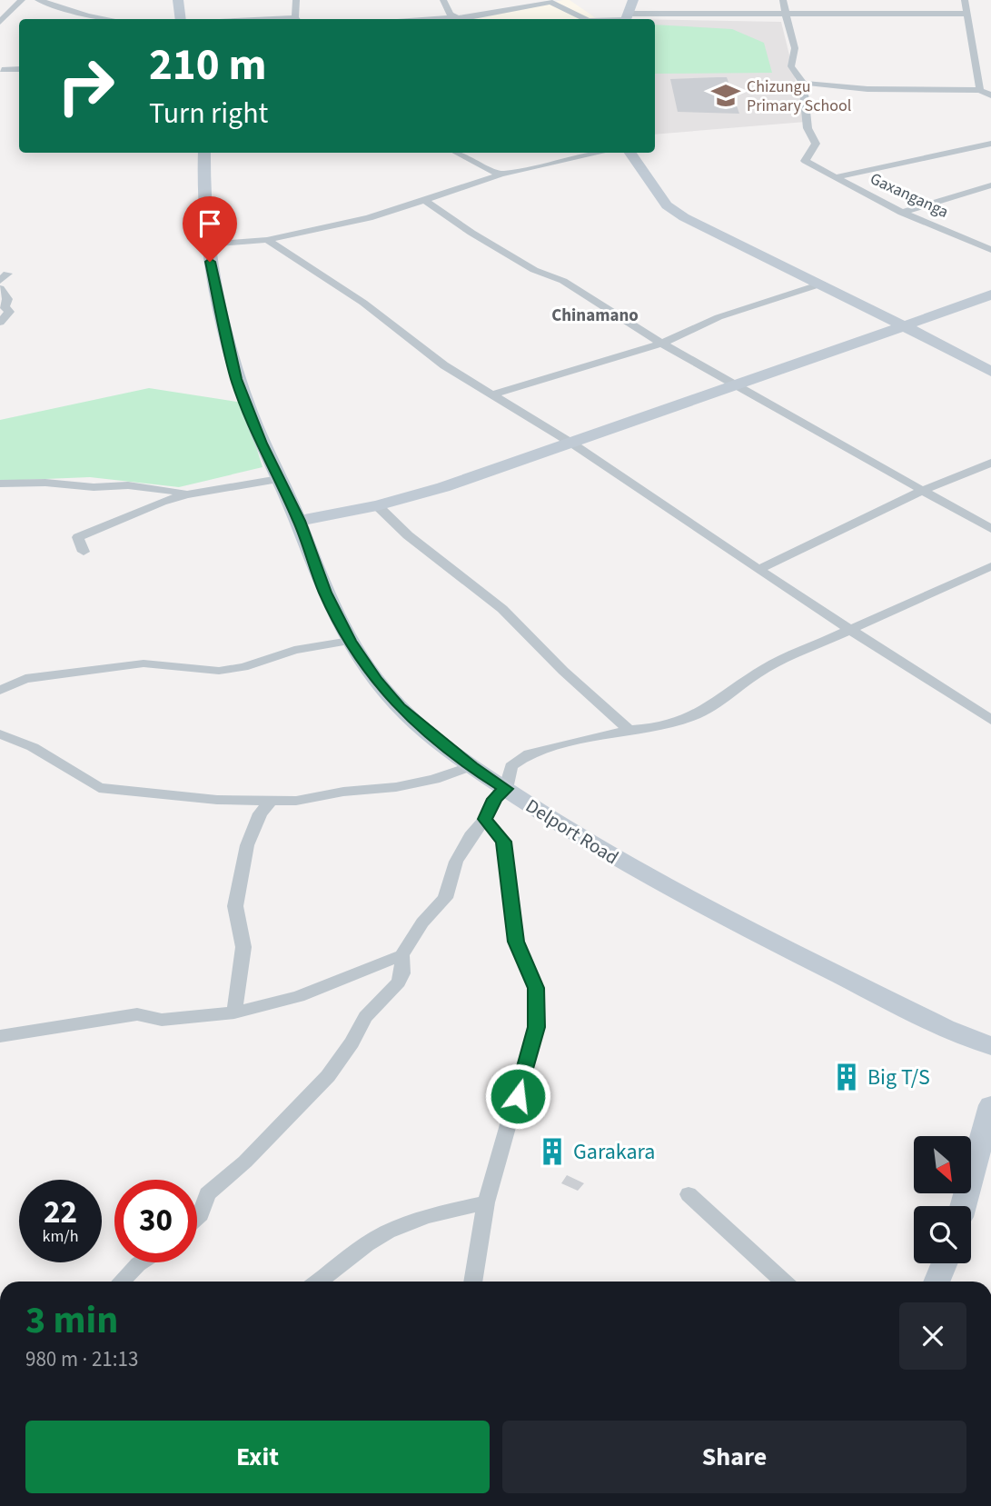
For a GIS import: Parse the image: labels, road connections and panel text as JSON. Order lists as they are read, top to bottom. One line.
{"streets":{"street":["Gaxanganga","Delport Road"]},"districts":["Chinamano"],"places":{"school or university":["Chizungu Primary School"],"building":["Big T/S","Garakara"]},"north":"bottom right","page":{"turn":["210 m","Turn right"],"speed":"22 km/h","limit":"30","heading":["3 min","980 m · 21:13"],"buttons":["Exit","Share"]}}
